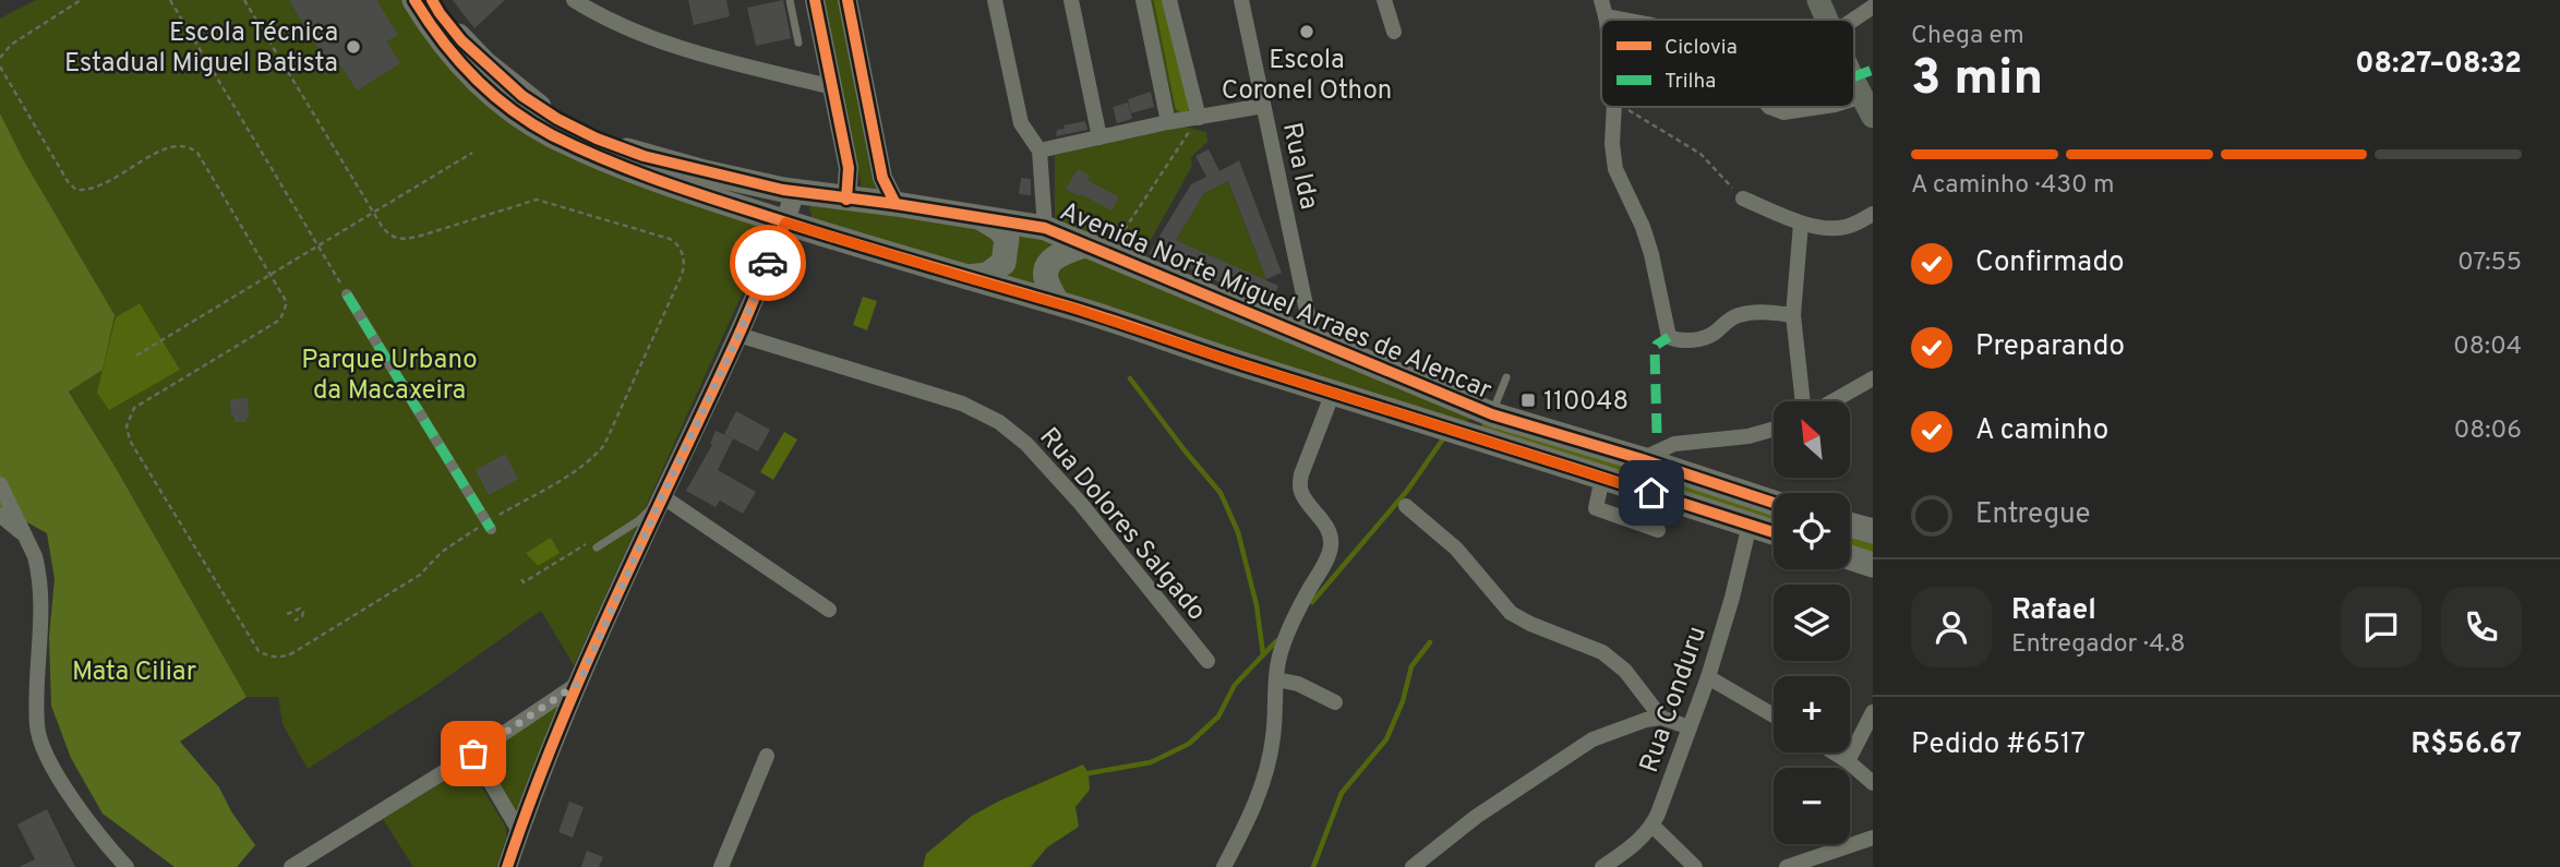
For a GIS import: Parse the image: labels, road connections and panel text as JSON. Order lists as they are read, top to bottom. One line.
{"streets":{"main road":["Avenida Norte Miguel Arraes de Alencar"],"street":["Rua Ida","Rua Dolores Salgado","Rua Conduru"]},"crossings":[["Rua Ida","Avenida Norte Miguel Arraes de Alencar"],["Avenida Norte Miguel Arraes de Alencar","Rua Conduru"]],"parks":["Parque Urbano da Macaxeira","Mata Ciliar"],"places":{"other":["Escola Coronel Othon","Escola Técnica Estadual Miguel Batista"],"transit":["110048"]},"legend":["Ciclovia","Trilha"],"north":"top left","page":{"heading":["3 min","Chega em","08:27–08:32"],"panel":["Rafael","Entregador · 4.8","Pedido #6517","R$56.67"],"bar":"A caminho · 430 m","list":[["Confirmado","07:55"],["Preparando","08:04"],["A caminho","08:06"],"Entregue"],"map_buttons":["+","−"]}}
